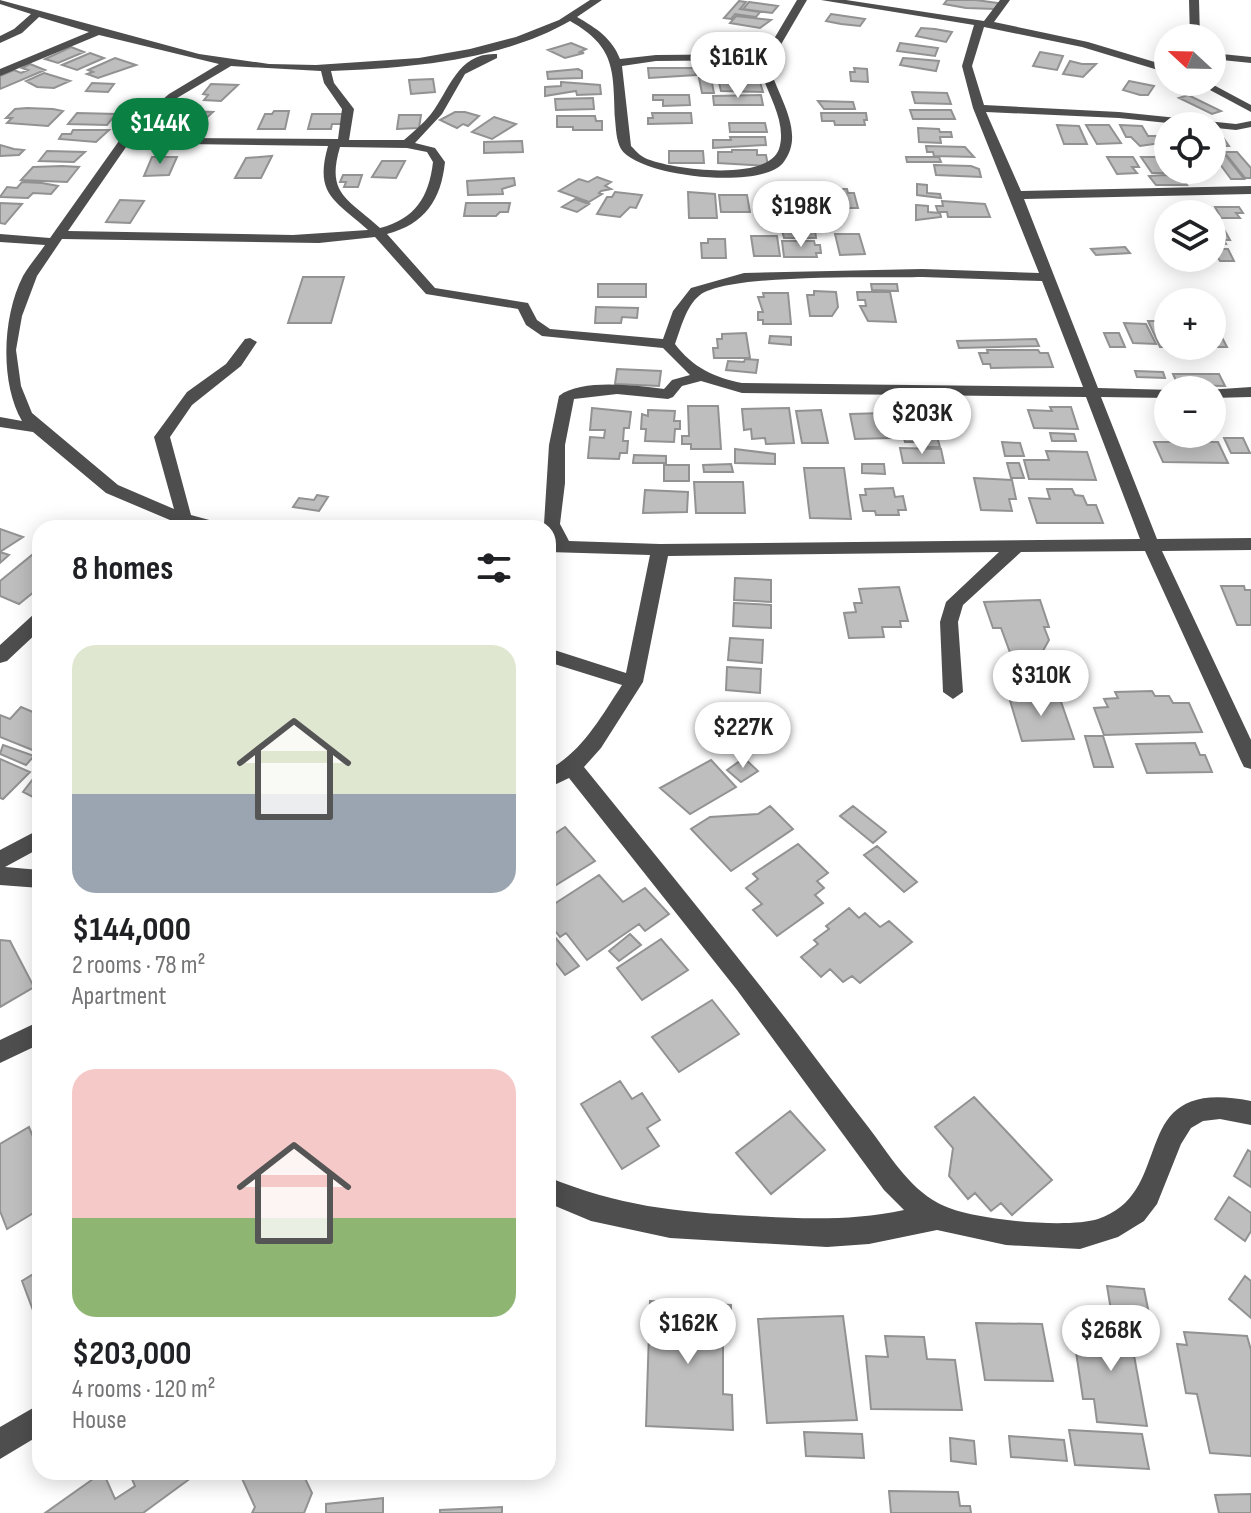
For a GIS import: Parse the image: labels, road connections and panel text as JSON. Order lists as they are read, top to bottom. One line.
{"north":"left","page":{"map_buttons":["+","−"],"price":["$161K","$144K","$198K","$203K","$310K","$227K","$162K","$268K"],"heading":"8 homes","list":[{"name":"$144,000","note":"2 rooms · 78 m² · Apartment"},{"name":"$203,000","note":"4 rooms · 120 m² · House"}]}}
